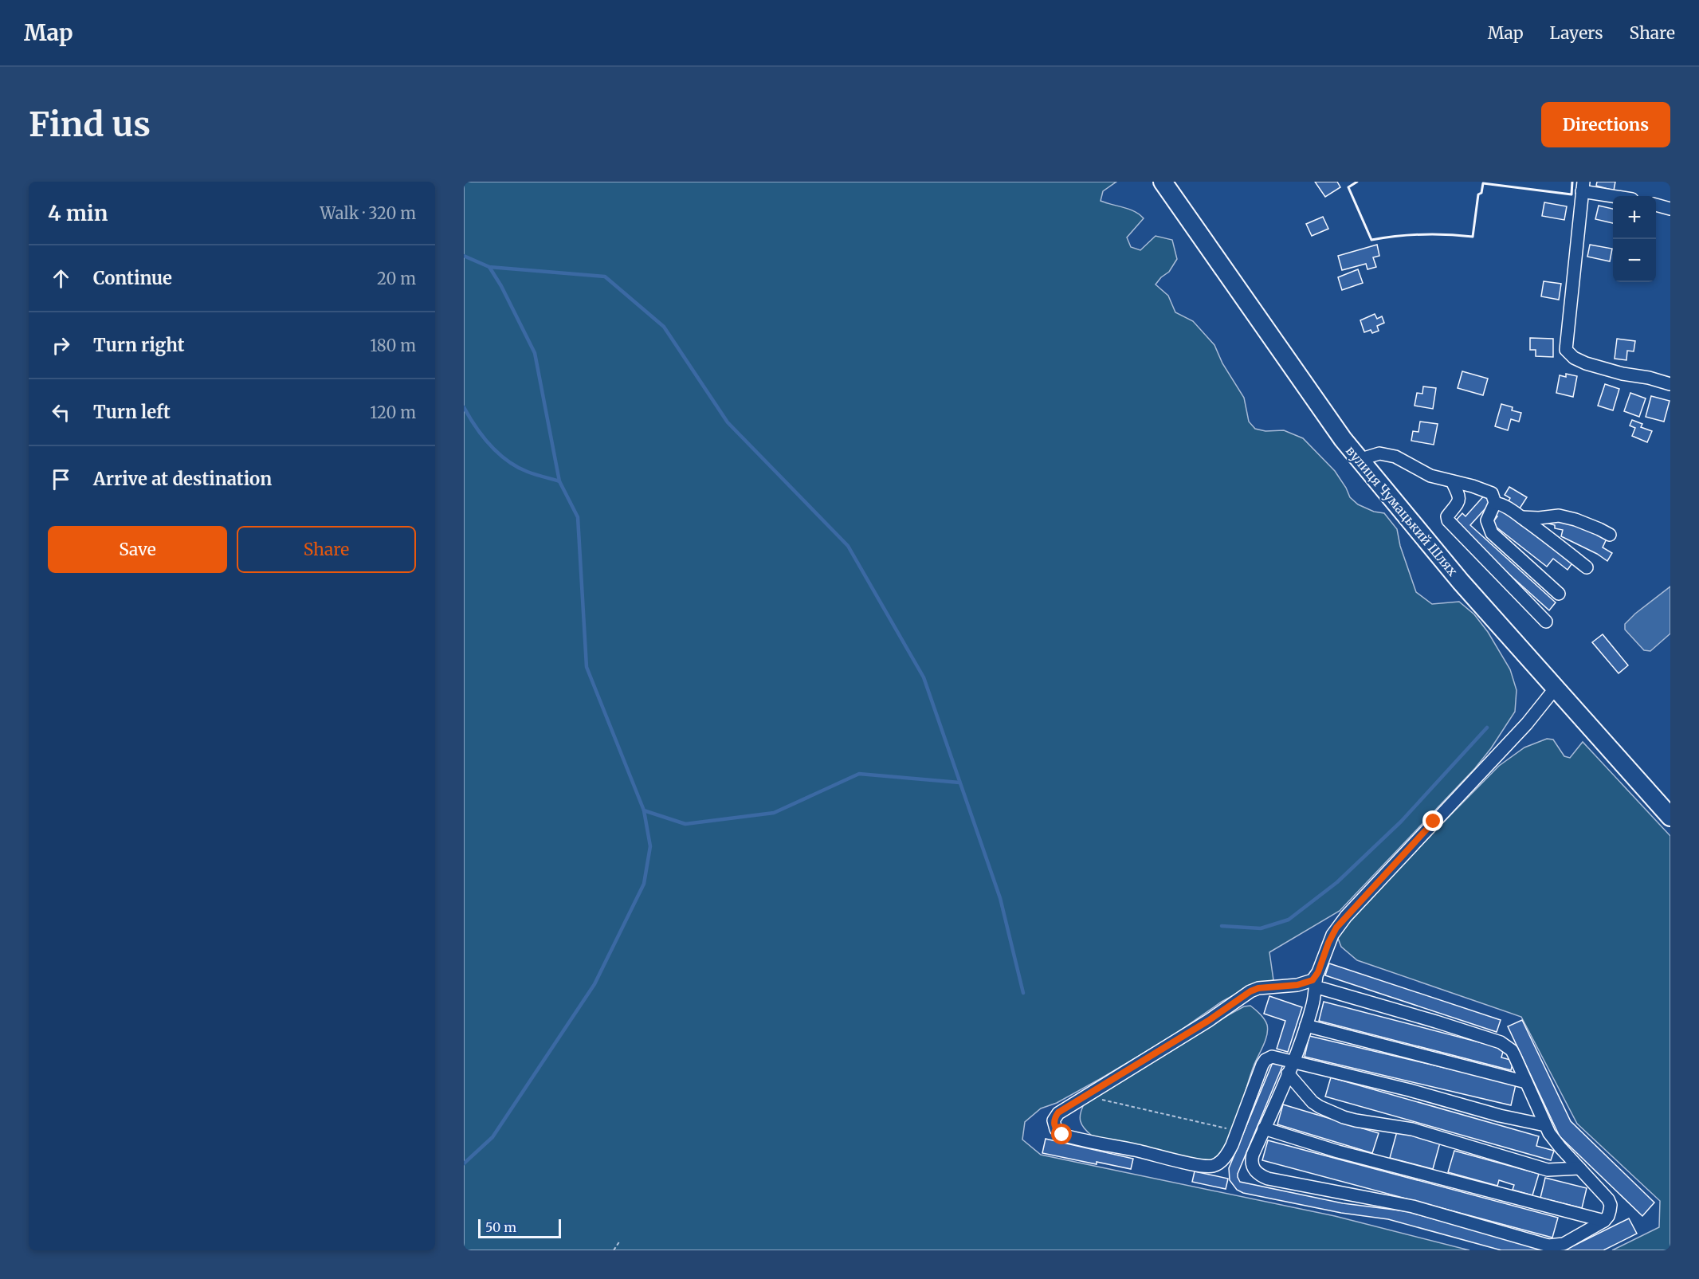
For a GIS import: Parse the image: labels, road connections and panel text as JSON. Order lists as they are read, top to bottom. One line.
{"streets":{"highway":["вулиця Чумацький Шлях"]},"scale_bar":"50 m","page":{"header":"Map","nav":["Map","Layers","Share"],"buttons":["Directions",["Save","Share"]],"title":"Find us","heading":["4 min","Walk · 320 m"],"map_buttons":["+","−"],"list":[["Continue","20 m"],["Turn right","180 m"],["Turn left","120 m"],"Arrive at destination"],"scale":"50 m"}}
